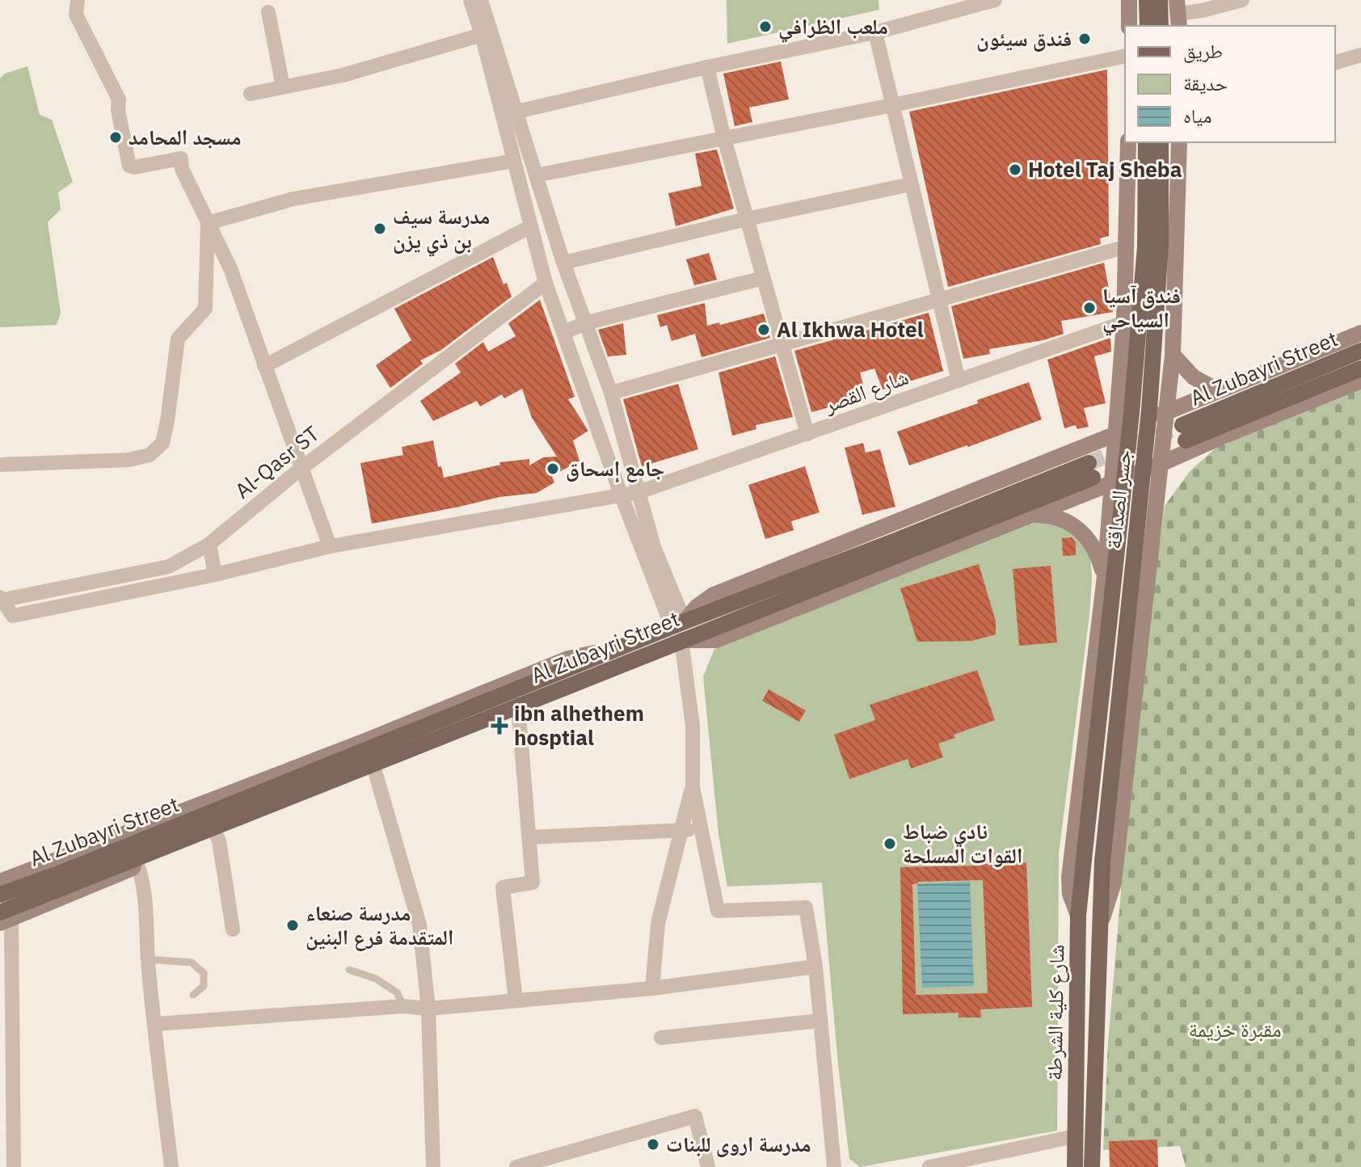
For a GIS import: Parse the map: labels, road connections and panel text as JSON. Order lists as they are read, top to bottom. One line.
{"streets":{"main road":["Al Zubayri Street","جسر الصداقة","شارع كلية الشرطة"],"street":["شارع القصر","Al-Qasr ST"]},"crossings":[["شارع القصر","Al-Qasr ST"],["جسر الصداقة","شارع كلية الشرطة"]],"parks":["مقبرة خزيمة"],"places":{"other":["ملعب الظرافي","فندق سيئون","مسجد المحامد","Hotel Taj Sheba","مدرسة سيف بن ذي يزن","فندق آسيا السياحي","Al Ikhwa Hotel","جامع إسحاق","نادي ضباط القوات المسلحة","مدرسة صنعاء المتقدمة فرع البنين","مدرسة اروى للبنات"],"health":["ibn alhethem hosptial"]},"legend":["طريق","حديقة","مياه"]}
